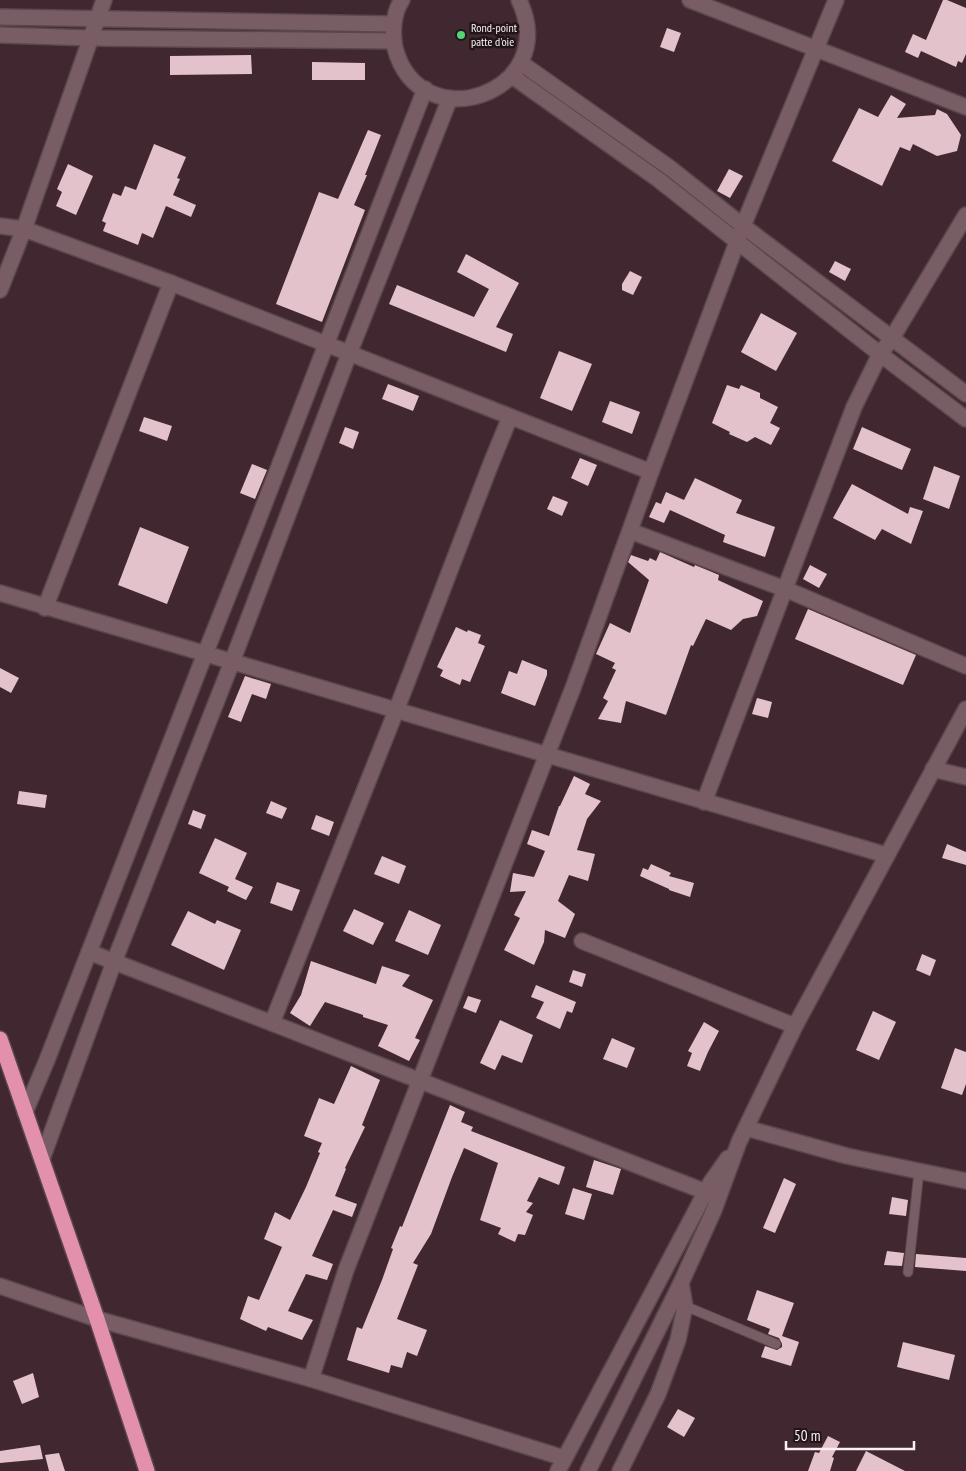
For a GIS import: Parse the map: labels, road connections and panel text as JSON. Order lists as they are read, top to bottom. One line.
{"places":["Rond-point patte d'oie"],"scale_bar":"50 m"}
